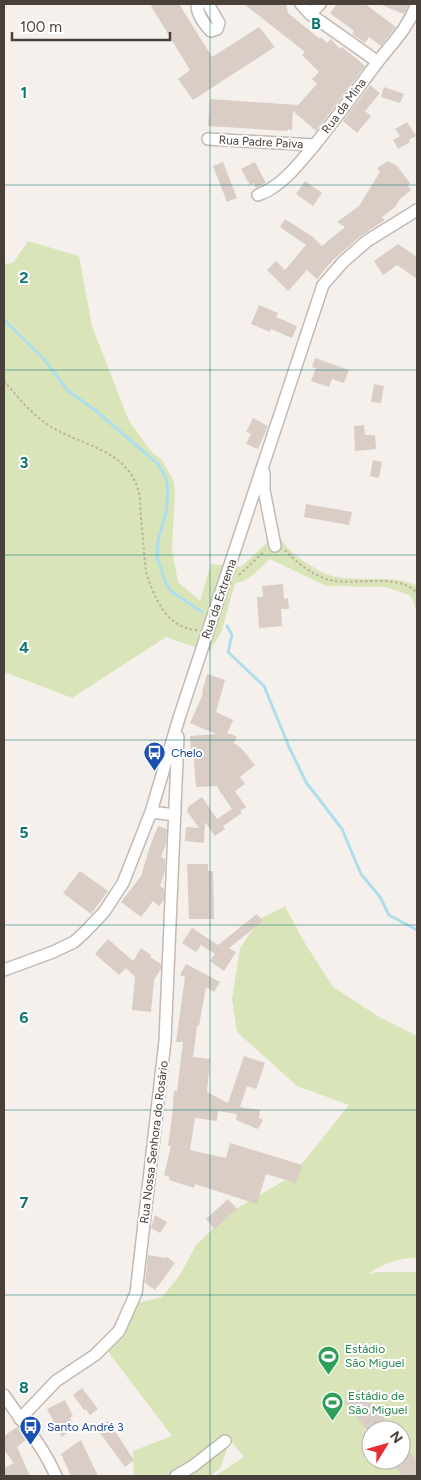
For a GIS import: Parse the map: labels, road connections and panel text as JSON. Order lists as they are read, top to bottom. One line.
{"streets":{"street":["Rua da Mina","Rua Padre Paiva","Rua da Extrema","Rua Nossa Senhora do Rosário"]},"crossings":[["Rua da Mina","Rua Padre Paiva"],["Rua da Extrema","Rua Nossa Senhora do Rosário"]],"places":{"bus stop":["Chelo","Santo André 3"],"sports":["Estádio São Miguel","Estádio de São Miguel"]},"scale_bar":"100 m","north":"top right","grid":{"columns":["B"],"rows":["1","2","3","4","5","6","7","8"]}}
